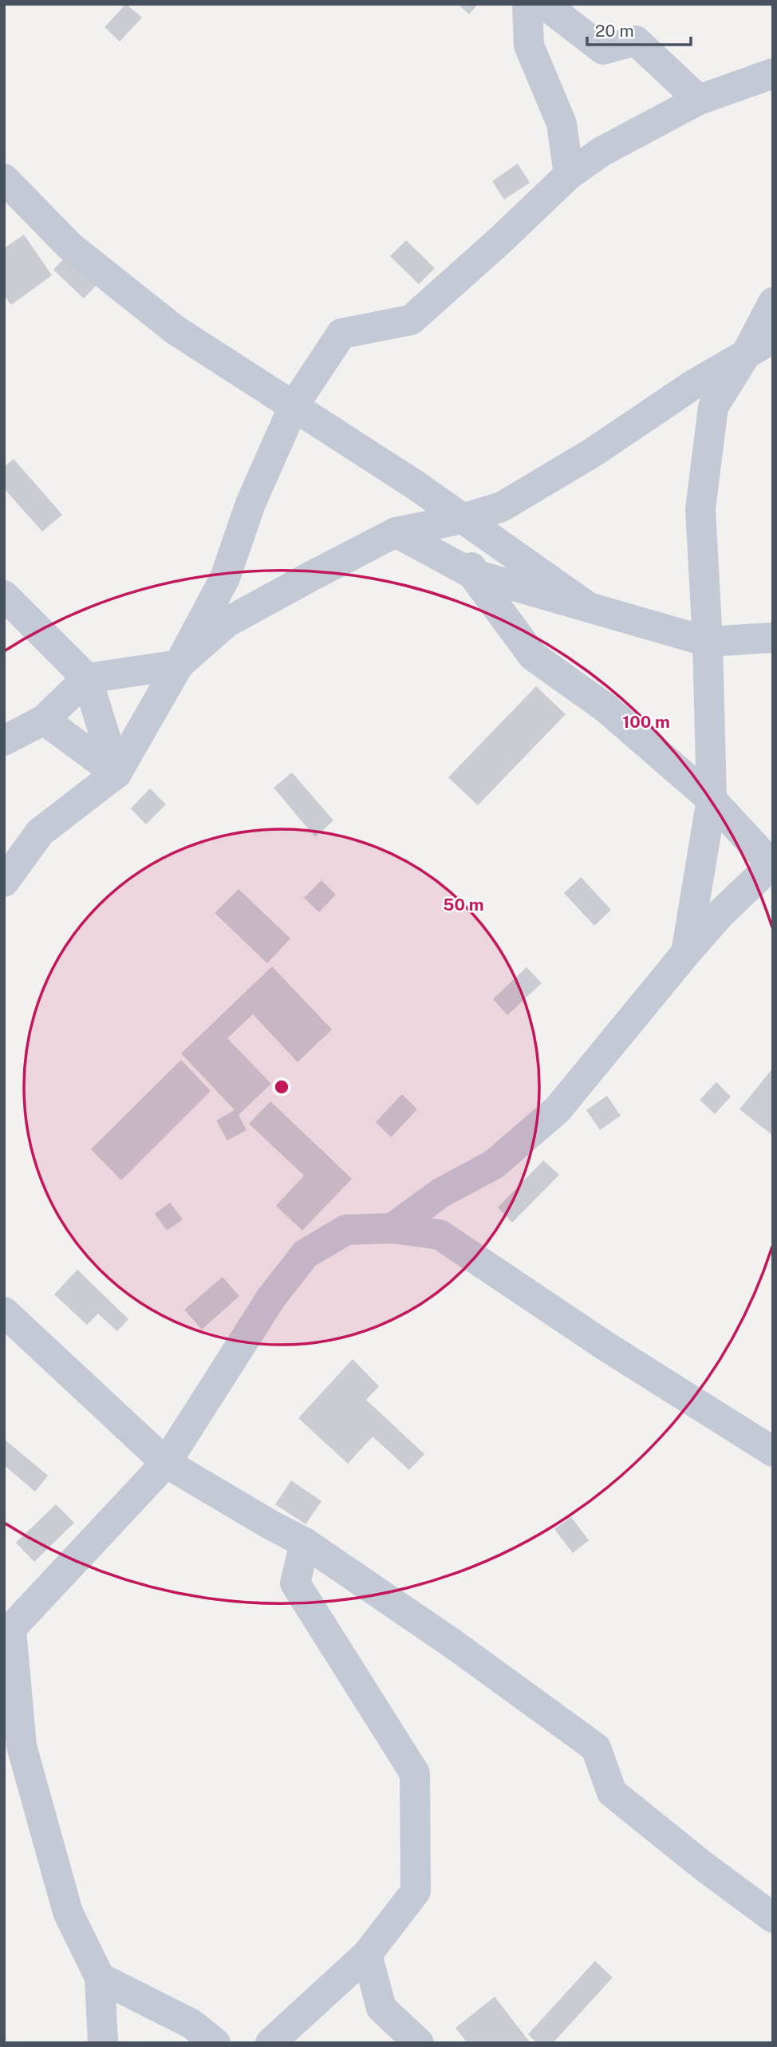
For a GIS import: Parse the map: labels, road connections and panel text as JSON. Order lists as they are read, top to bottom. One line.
{"scale_bar":"20 m","rings":["100 m","50 m"]}
